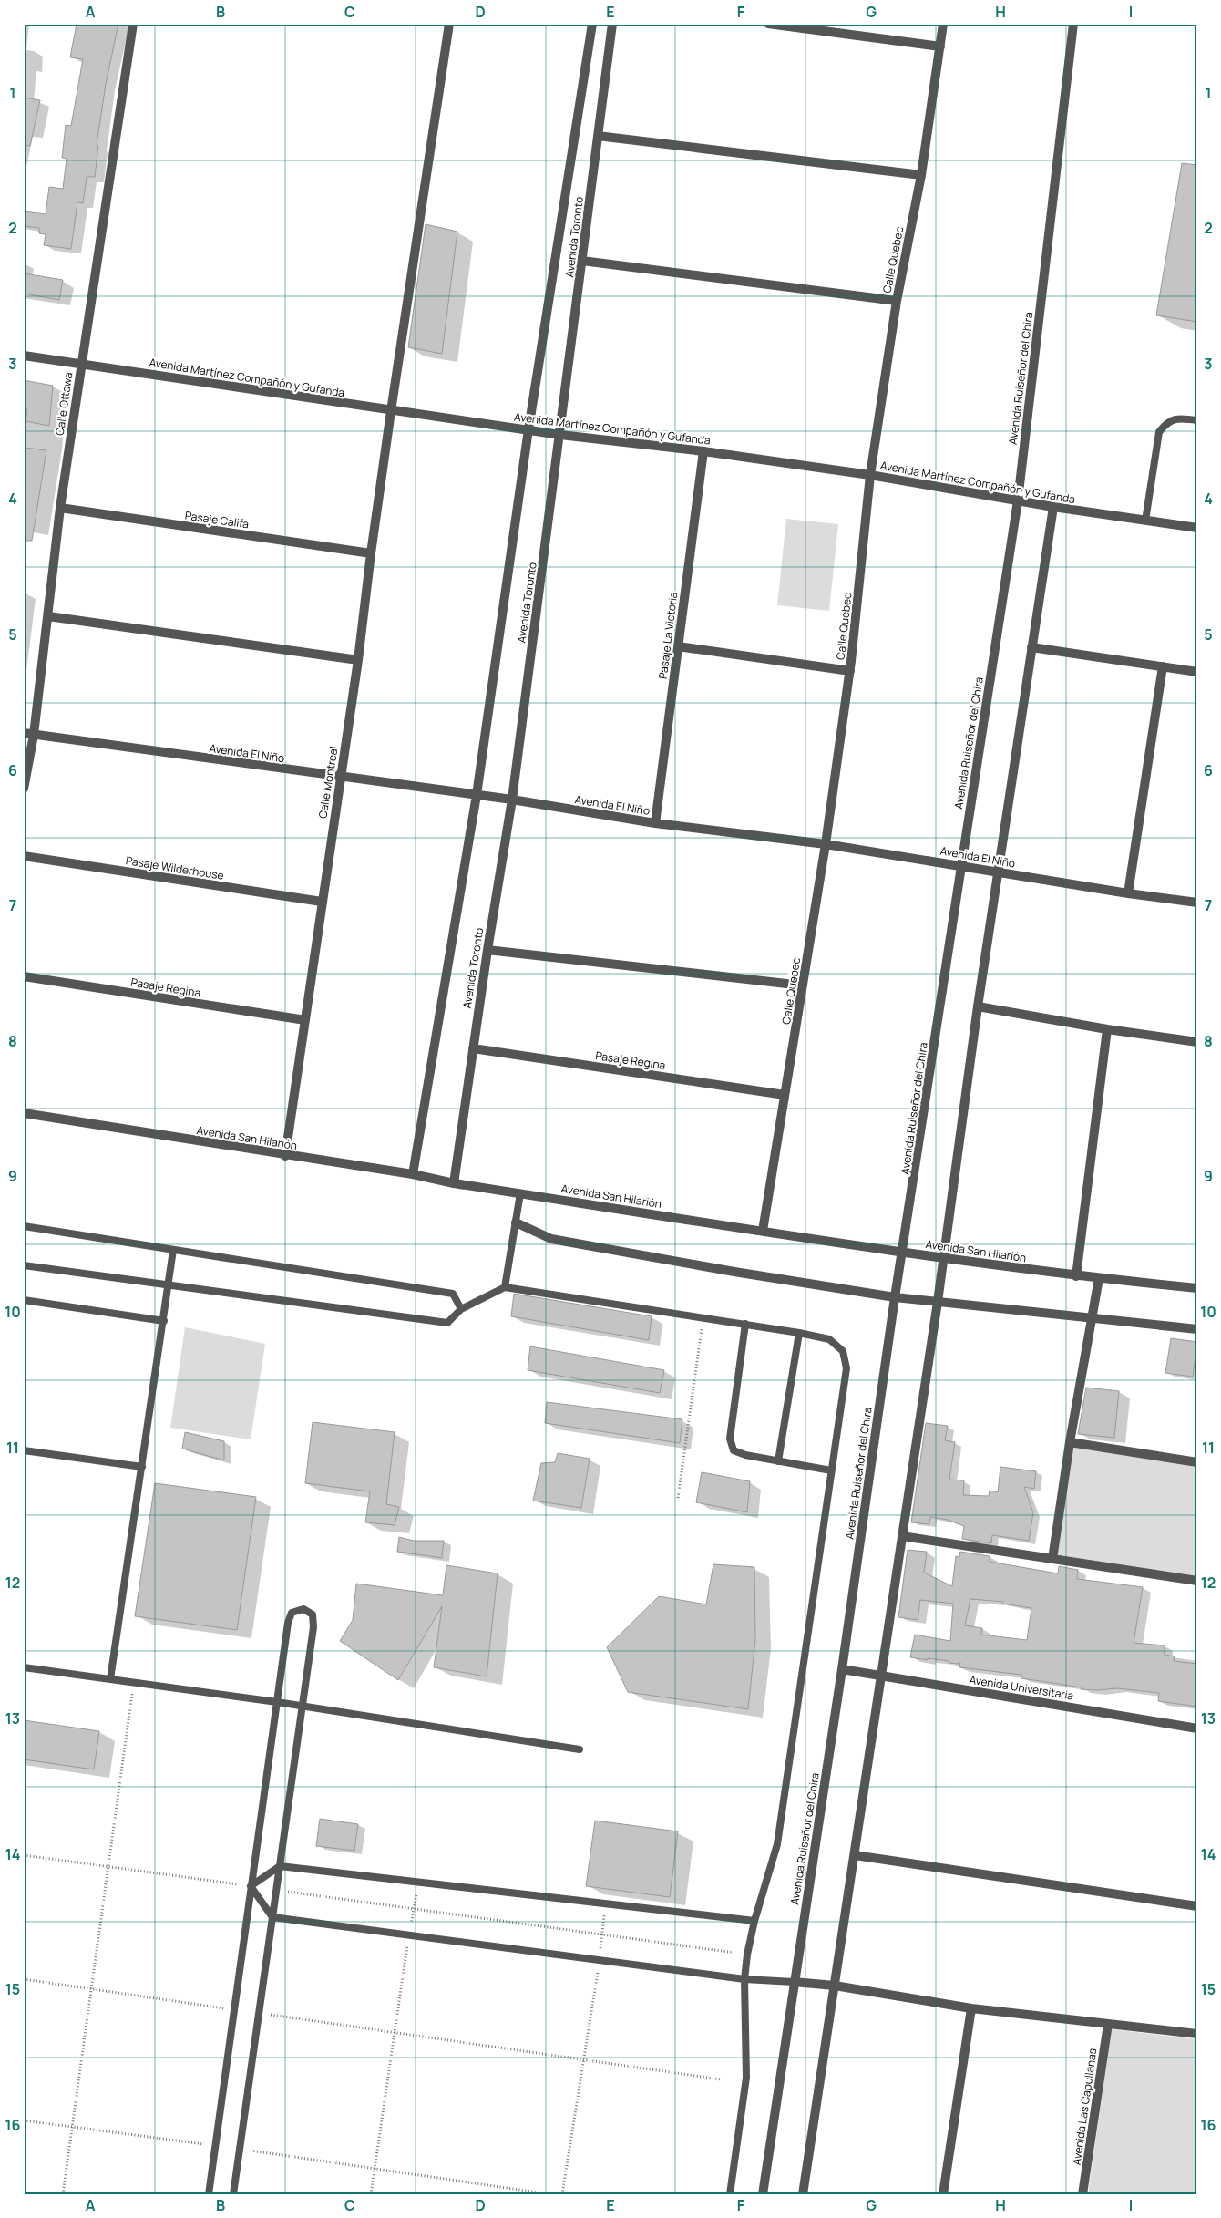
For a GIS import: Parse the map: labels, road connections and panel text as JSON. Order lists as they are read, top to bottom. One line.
{"streets":{"street":["Avenida Toronto","Calle Quebec","Avenida Martínez Compañón y Gufanda","Avenida Ruiseñor del Chira","Calle Ottawa","Pasaje Califa","Pasaje La Victoria","Avenida El Niño","Calle Montreal","Pasaje Wilderhouse","Pasaje Regina","Avenida San Hilarión","Avenida Universitaria","Avenida Las Capullanas"]},"crossings":[["Avenida Toronto","Avenida Martínez Compañón y Gufanda"],["Avenida Toronto","Avenida El Niño"],["Avenida Toronto","Pasaje Regina"],["Avenida Toronto","Avenida San Hilarión"],["Calle Quebec","Avenida Martínez Compañón y Gufanda"],["Calle Quebec","Avenida El Niño"],["Calle Quebec","Pasaje Regina"],["Calle Quebec","Avenida San Hilarión"],["Avenida Martínez Compañón y Gufanda","Avenida Ruiseñor del Chira"],["Avenida Martínez Compañón y Gufanda","Calle Ottawa"],["Avenida Martínez Compañón y Gufanda","Pasaje La Victoria"],["Avenida Martínez Compañón y Gufanda","Calle Montreal"],["Avenida Ruiseñor del Chira","Avenida El Niño"],["Avenida Ruiseñor del Chira","Avenida San Hilarión"],["Avenida Ruiseñor del Chira","Avenida Universitaria"],["Calle Ottawa","Pasaje Califa"],["Calle Ottawa","Avenida El Niño"],["Pasaje Califa","Calle Montreal"],["Pasaje La Victoria","Avenida El Niño"],["Avenida El Niño","Calle Montreal"],["Calle Montreal","Pasaje Wilderhouse"],["Calle Montreal","Pasaje Regina"],["Calle Montreal","Avenida San Hilarión"]],"grid":{"columns":["A","B","C","D","E","F","G","H","I"],"rows":["1","2","3","4","5","6","7","8","9","10","11","12","13","14","15","16"]}}
